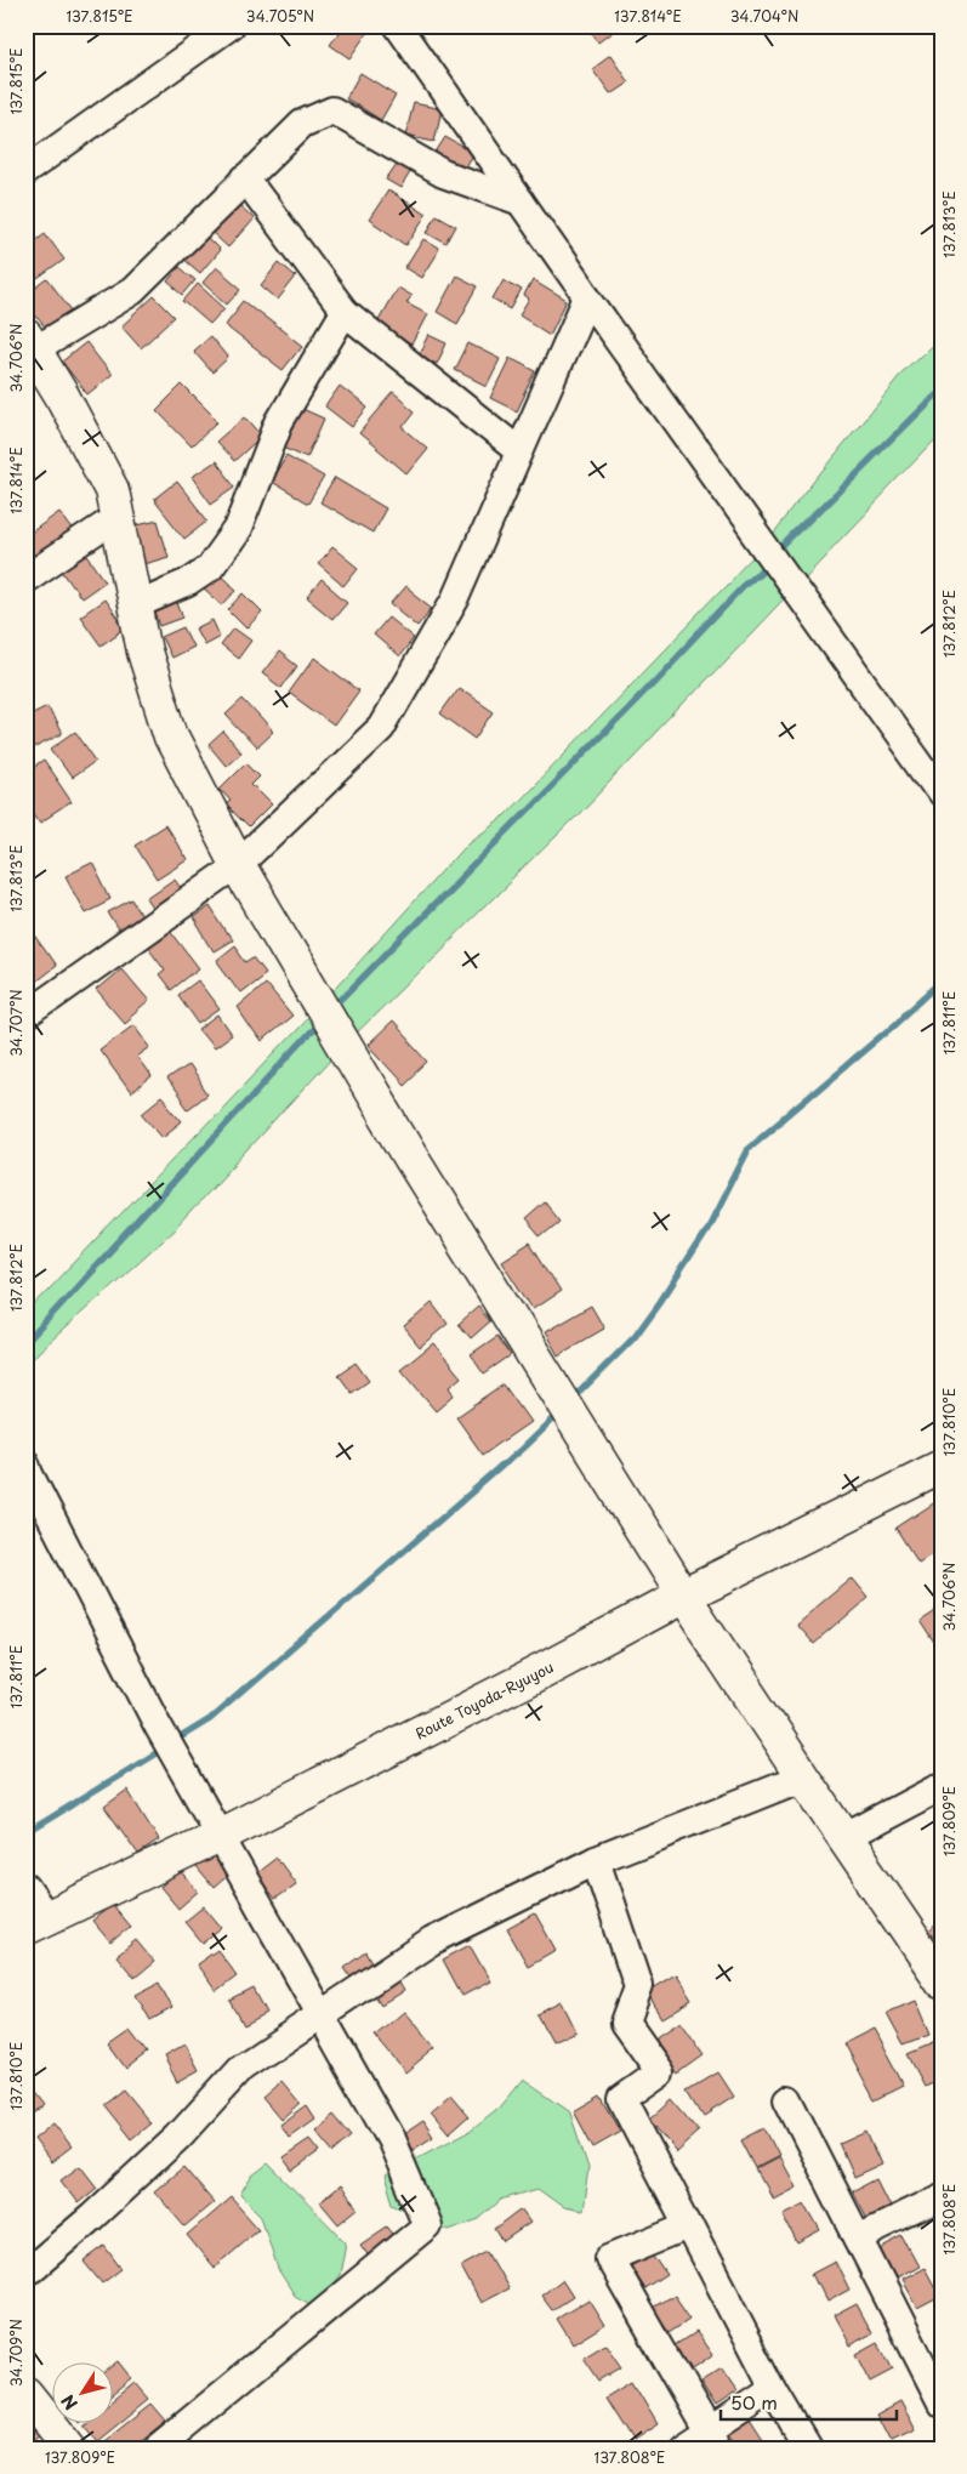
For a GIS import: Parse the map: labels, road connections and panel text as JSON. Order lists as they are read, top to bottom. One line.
{"streets":{"street":["Route Toyoda-Ryuyou"]},"scale_bar":"50 m","north":"bottom left","coordinates":["137.815°E","34.705°N","137.814°E","34.704°N","137.813°E","34.706°N","137.812°E","34.707°N","137.811°E","137.810°E","137.809°E","137.808°E","34.709°N"]}
